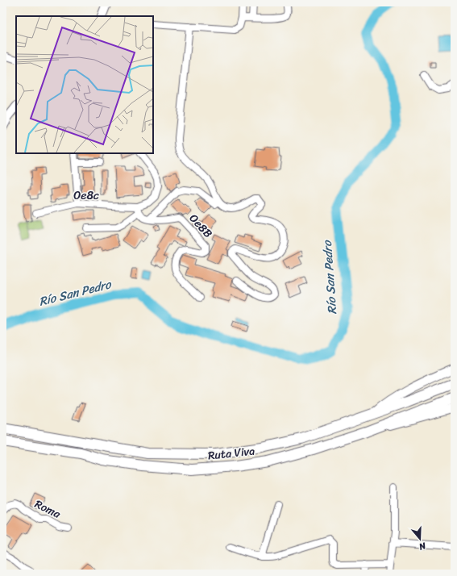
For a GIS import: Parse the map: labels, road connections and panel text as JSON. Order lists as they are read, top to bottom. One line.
{"streets":{"highway":["Ruta Viva"],"street":["Oe8c","Oe8B","Roma"]},"water":["Río San Pedro"],"north":"bottom"}
